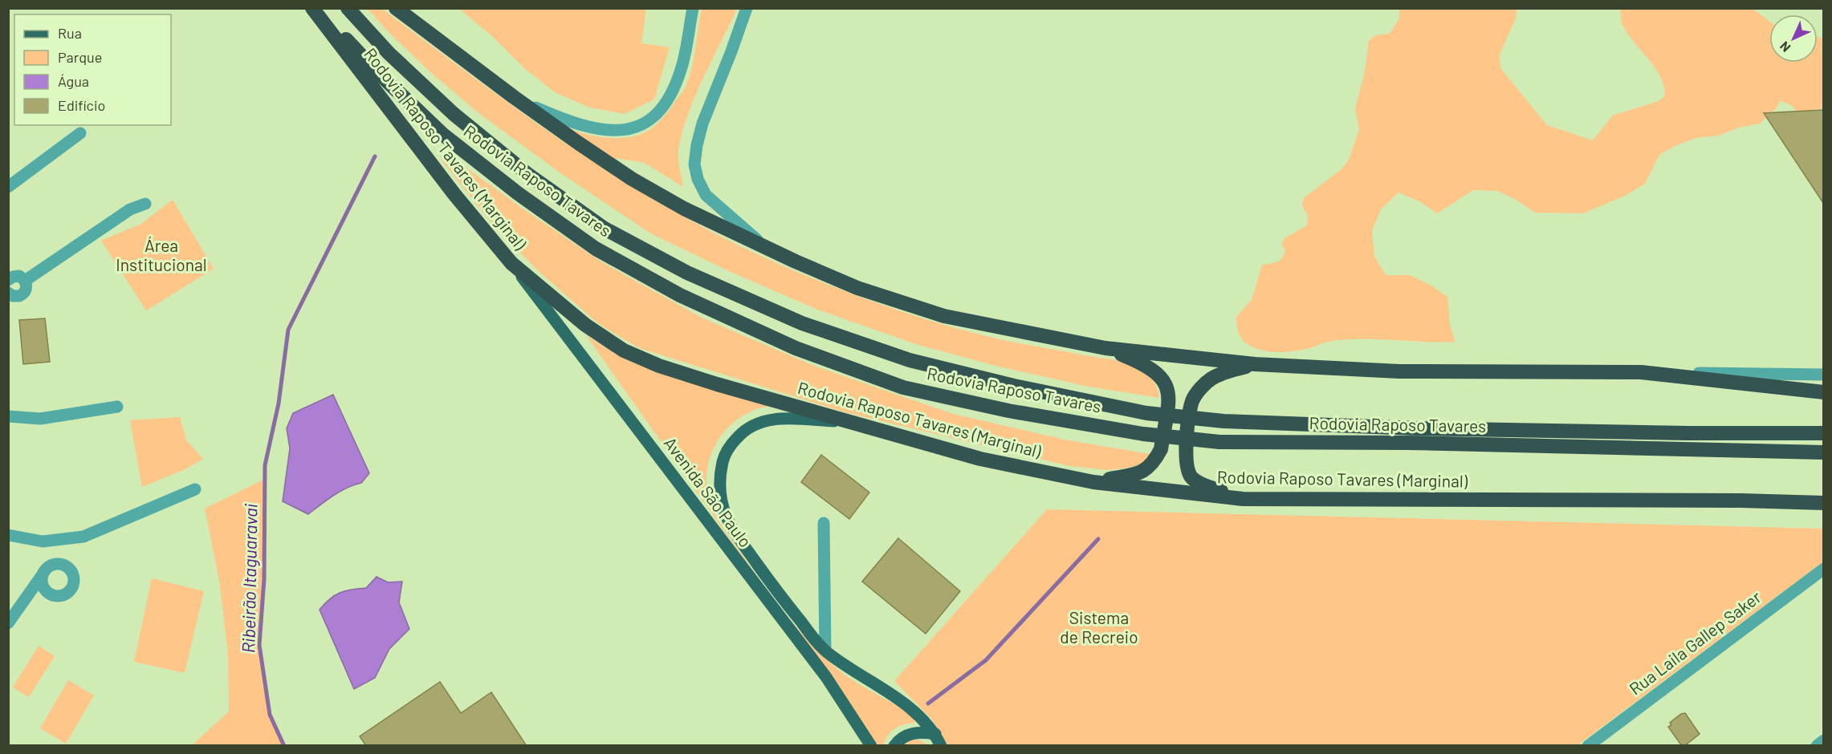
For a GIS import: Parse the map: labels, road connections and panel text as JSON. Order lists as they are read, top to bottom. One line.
{"streets":{"highway":["Rodovia Raposo Tavares (Marginal)","Rodovia Raposo Tavares"],"main road":["Avenida São Paulo"],"street":["Rua Laila Gallep Saker"]},"crossings":[["Rodovia Raposo Tavares (Marginal)","Avenida São Paulo"]],"water":["Ribeirão Itaguaravai"],"parks":["Área Institucional","Sistema de Recreio"],"legend":["Rua","Parque","Água","Edifício"],"north":"bottom left"}
